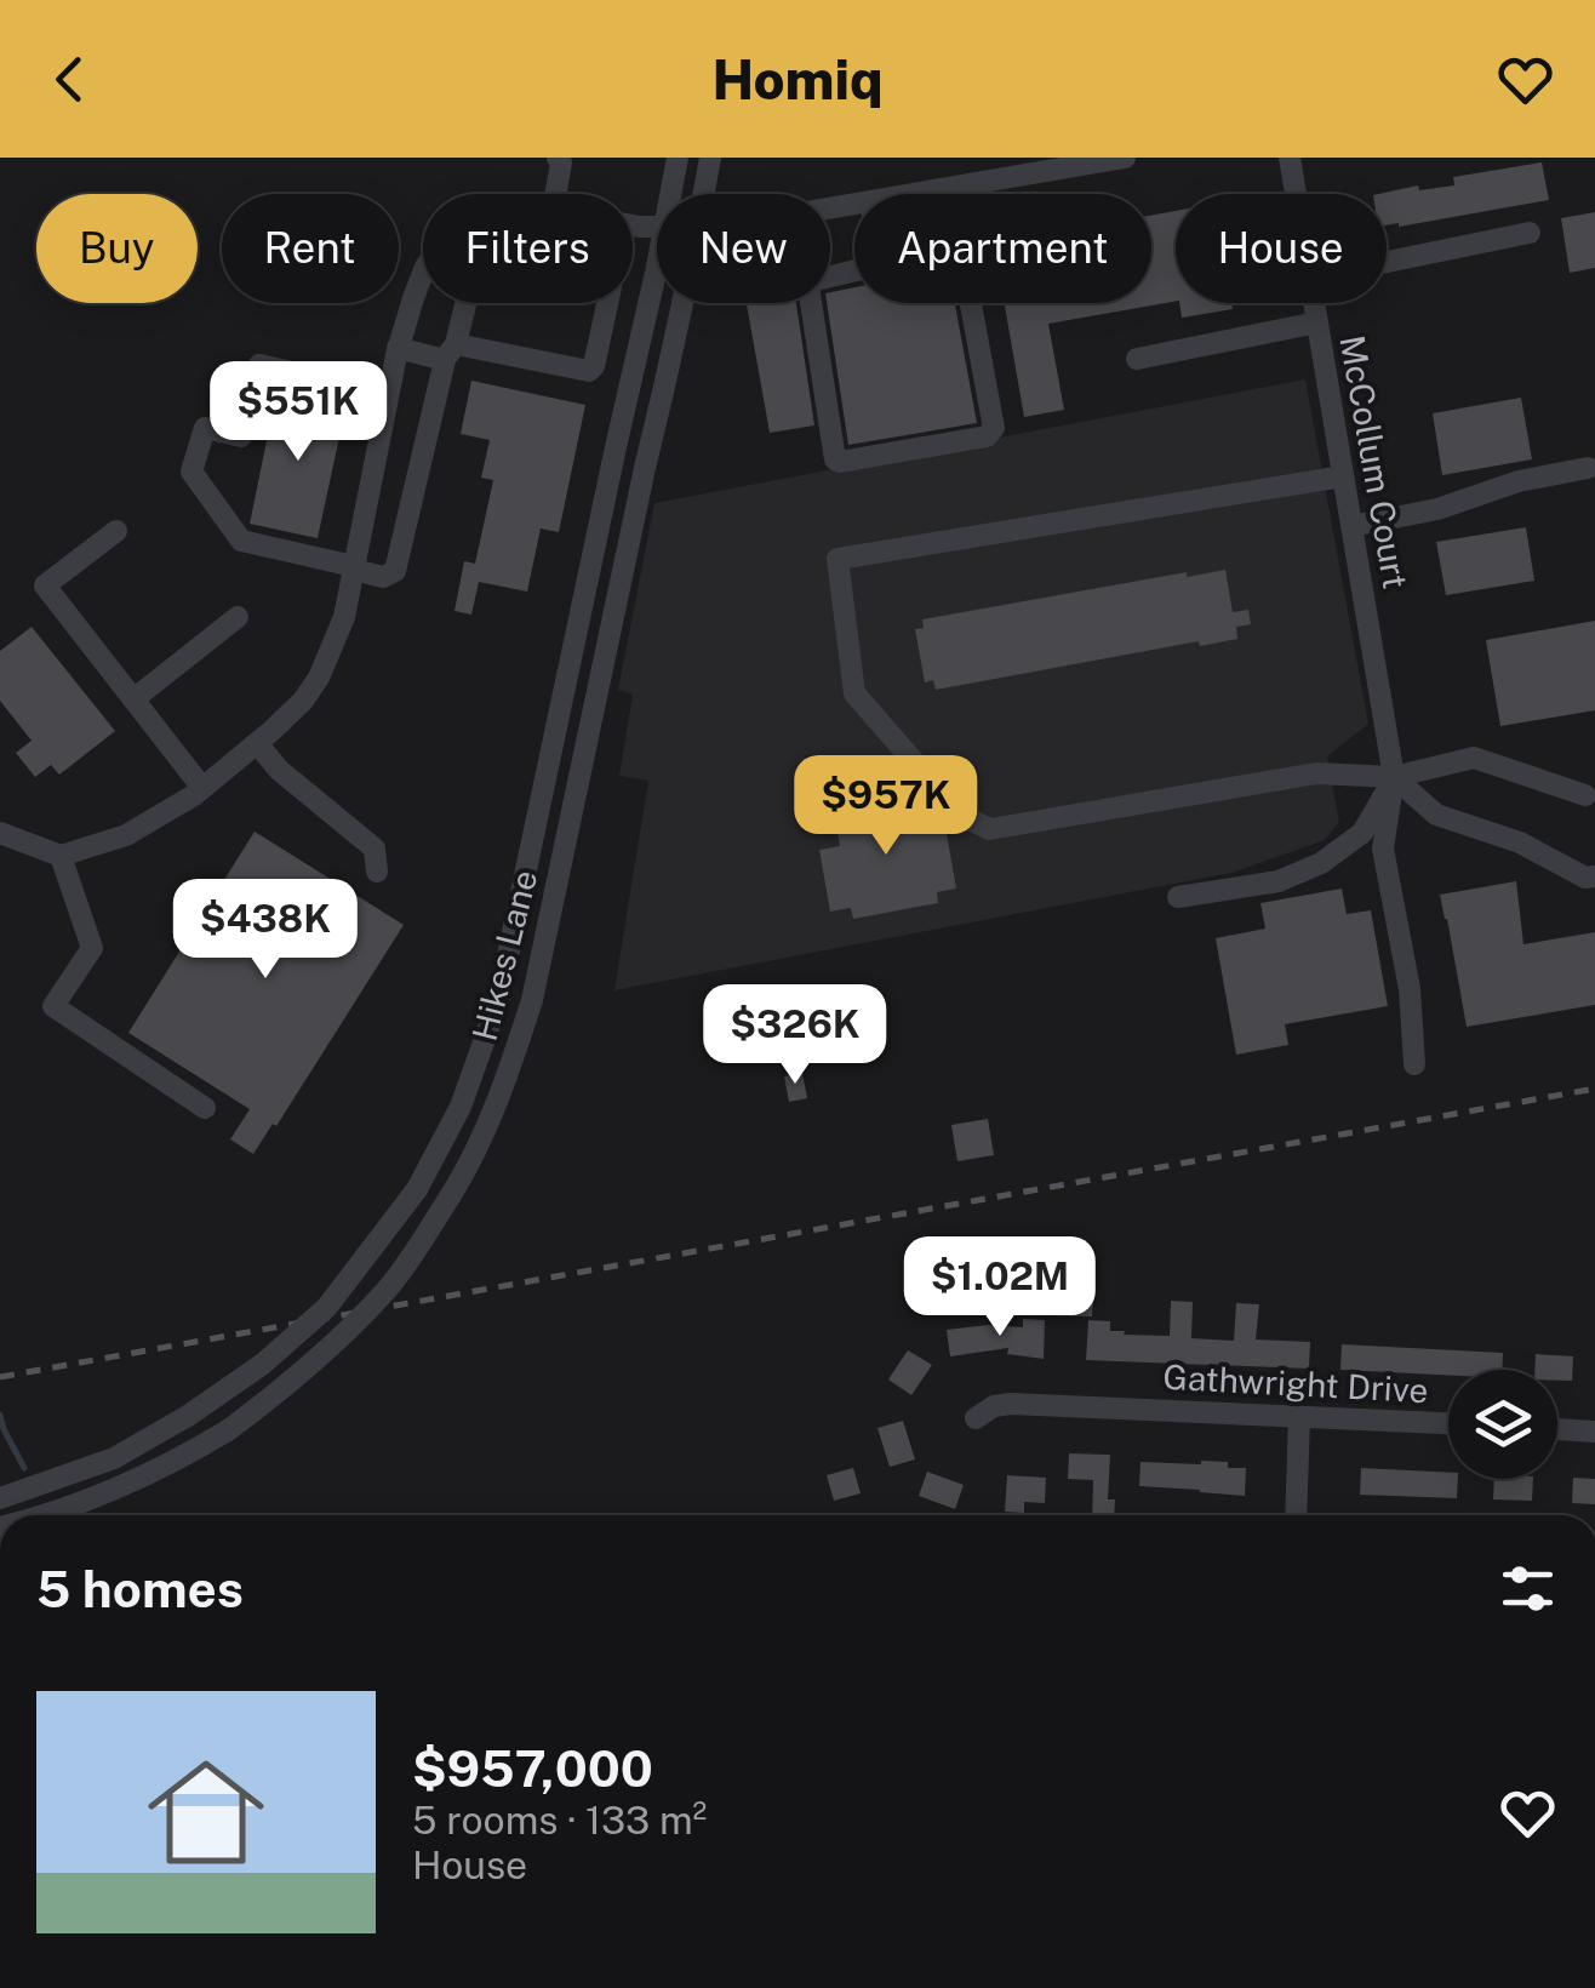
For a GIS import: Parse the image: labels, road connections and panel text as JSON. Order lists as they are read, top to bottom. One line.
{"streets":{"street":["McCollum Court","Hikes Lane","Gathwright Drive"]},"page":{"header":"Homiq","chip":["Buy","Rent","Filters","New","Apartment","House"],"price":["$551K","$957K","$438K","$326K","$1.02M"],"heading":"5 homes","list":[{"name":"$957,000","note":"5 rooms · 133 m² · House"}]}}
